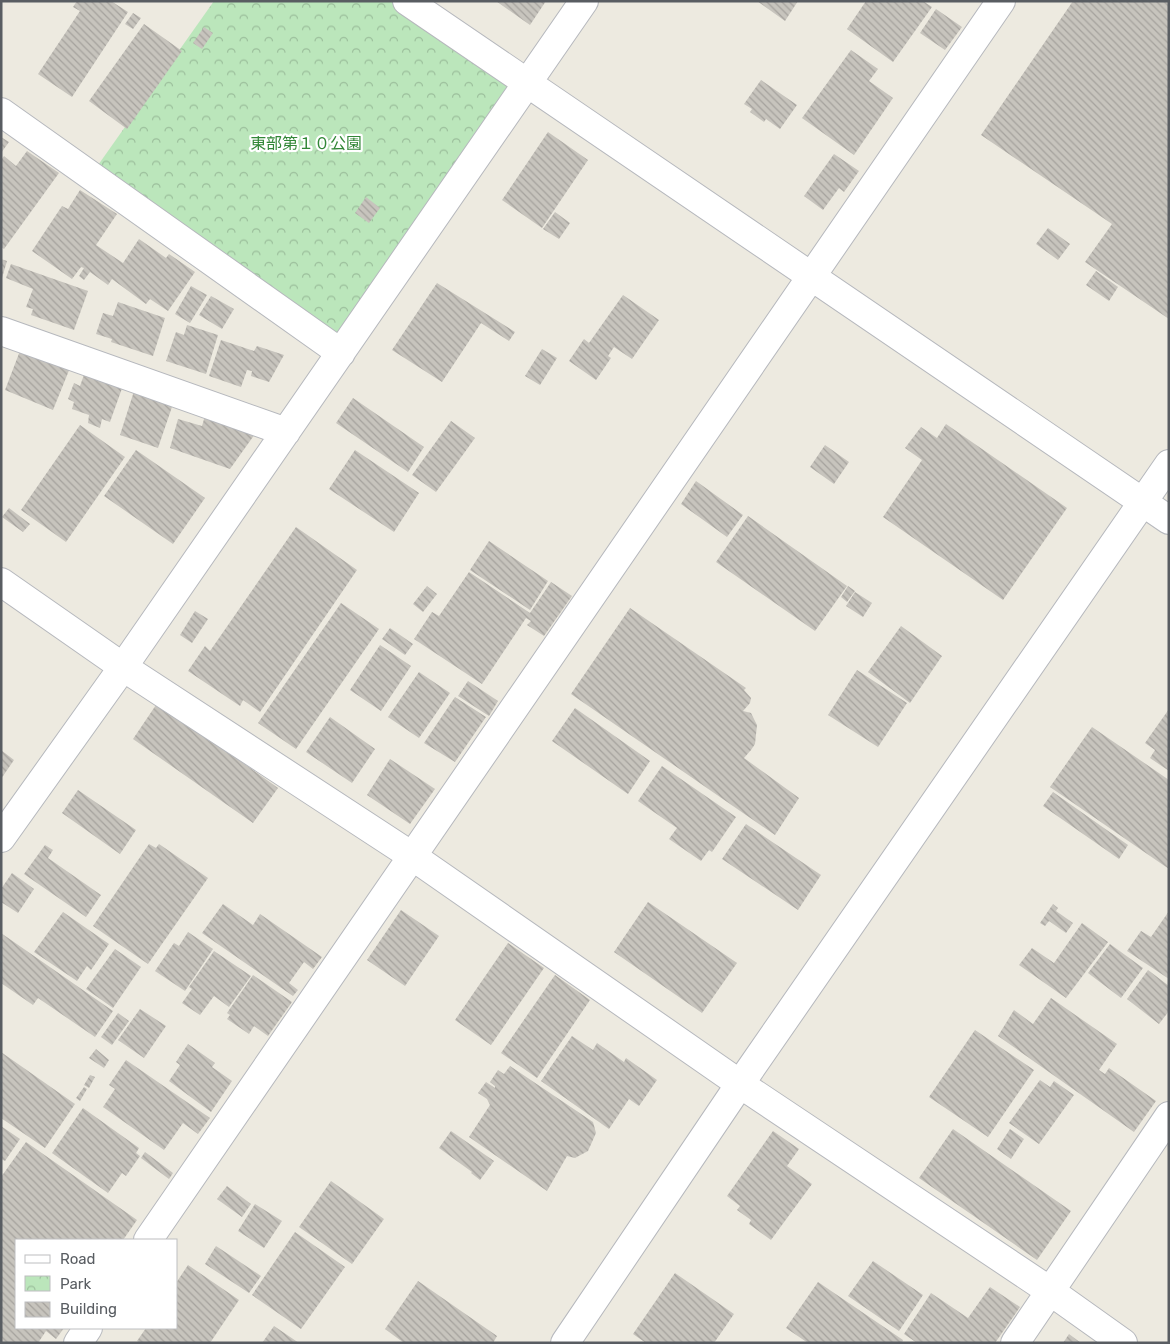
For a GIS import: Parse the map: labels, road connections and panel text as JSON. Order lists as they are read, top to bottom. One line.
{"parks":["東部第１０公園"],"legend":["Road","Park","Building"]}
